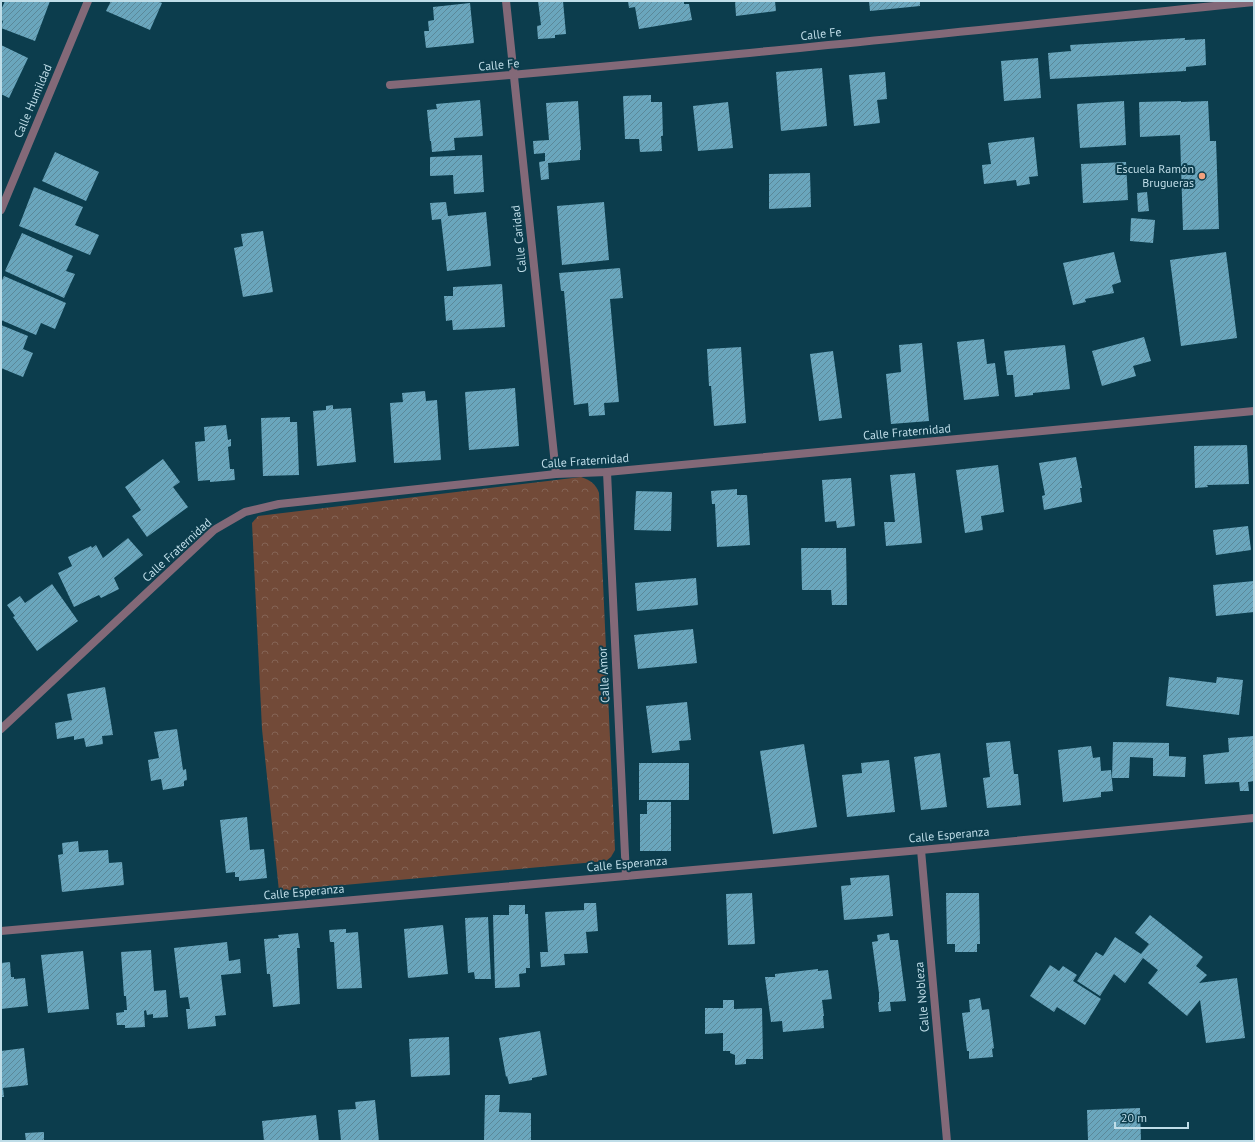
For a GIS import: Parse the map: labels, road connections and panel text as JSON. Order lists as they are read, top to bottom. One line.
{"streets":{"street":["Calle Fe","Calle Humildad","Calle Caridad","Calle Fraternidad","Calle Amor","Calle Esperanza","Calle Nobleza"]},"crossings":[["Calle Fe","Calle Caridad"],["Calle Caridad","Calle Fraternidad"],["Calle Fraternidad","Calle Amor"],["Calle Amor","Calle Esperanza"],["Calle Esperanza","Calle Nobleza"]],"places":["Escuela Ramón Brugueras"],"scale_bar":"20 m"}
